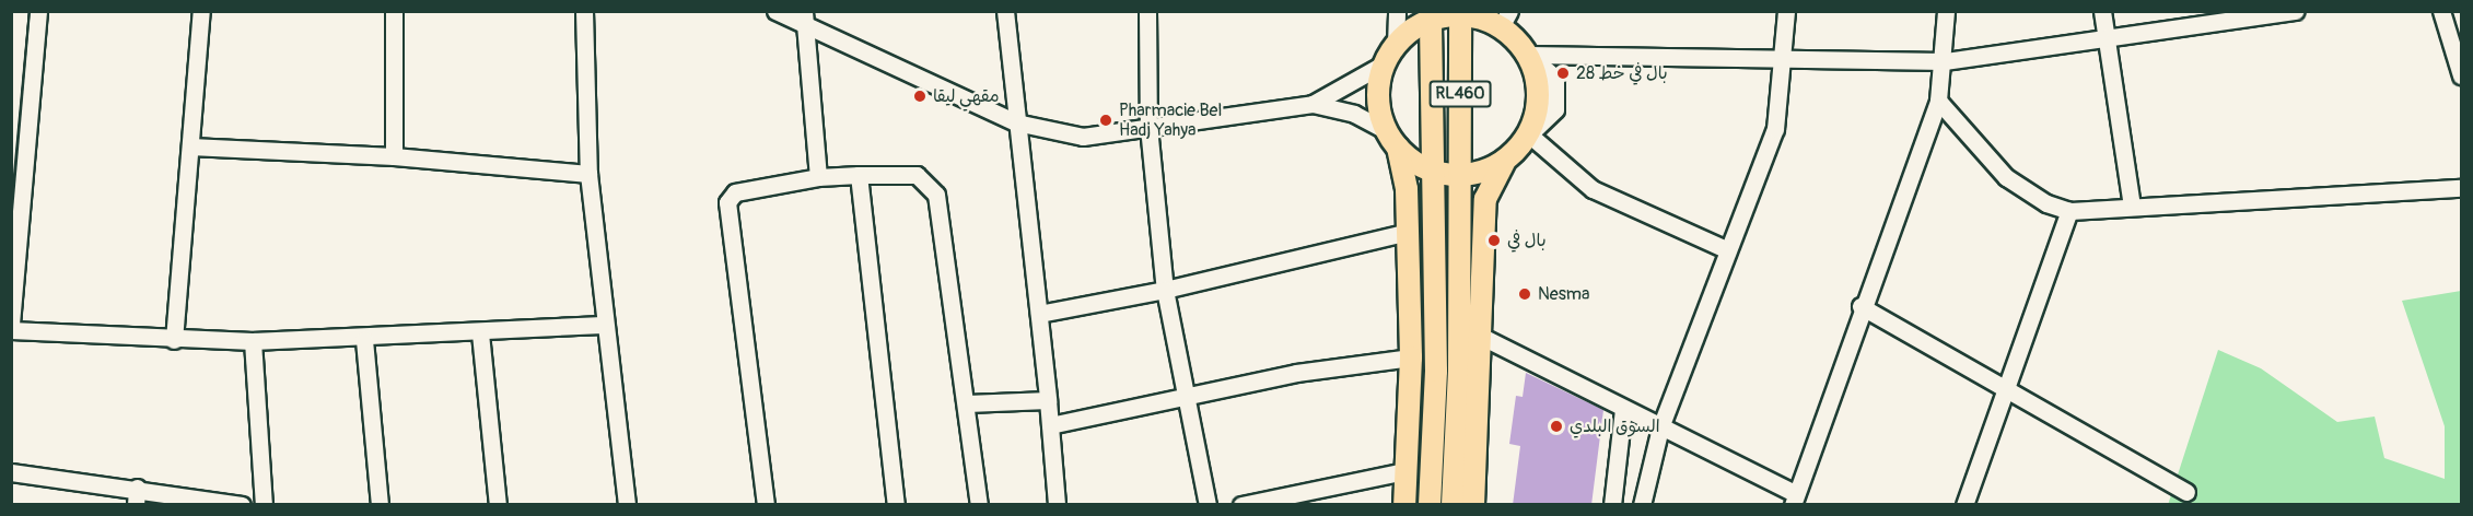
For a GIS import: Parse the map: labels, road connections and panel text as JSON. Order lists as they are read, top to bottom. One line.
{"streets":{"main road":["RL460"]},"places":["بال في خط 28","مقهي ليقا","Pharmacie Bel Hadj Yahya","بال في","Nesma","السوق البلدي"]}
